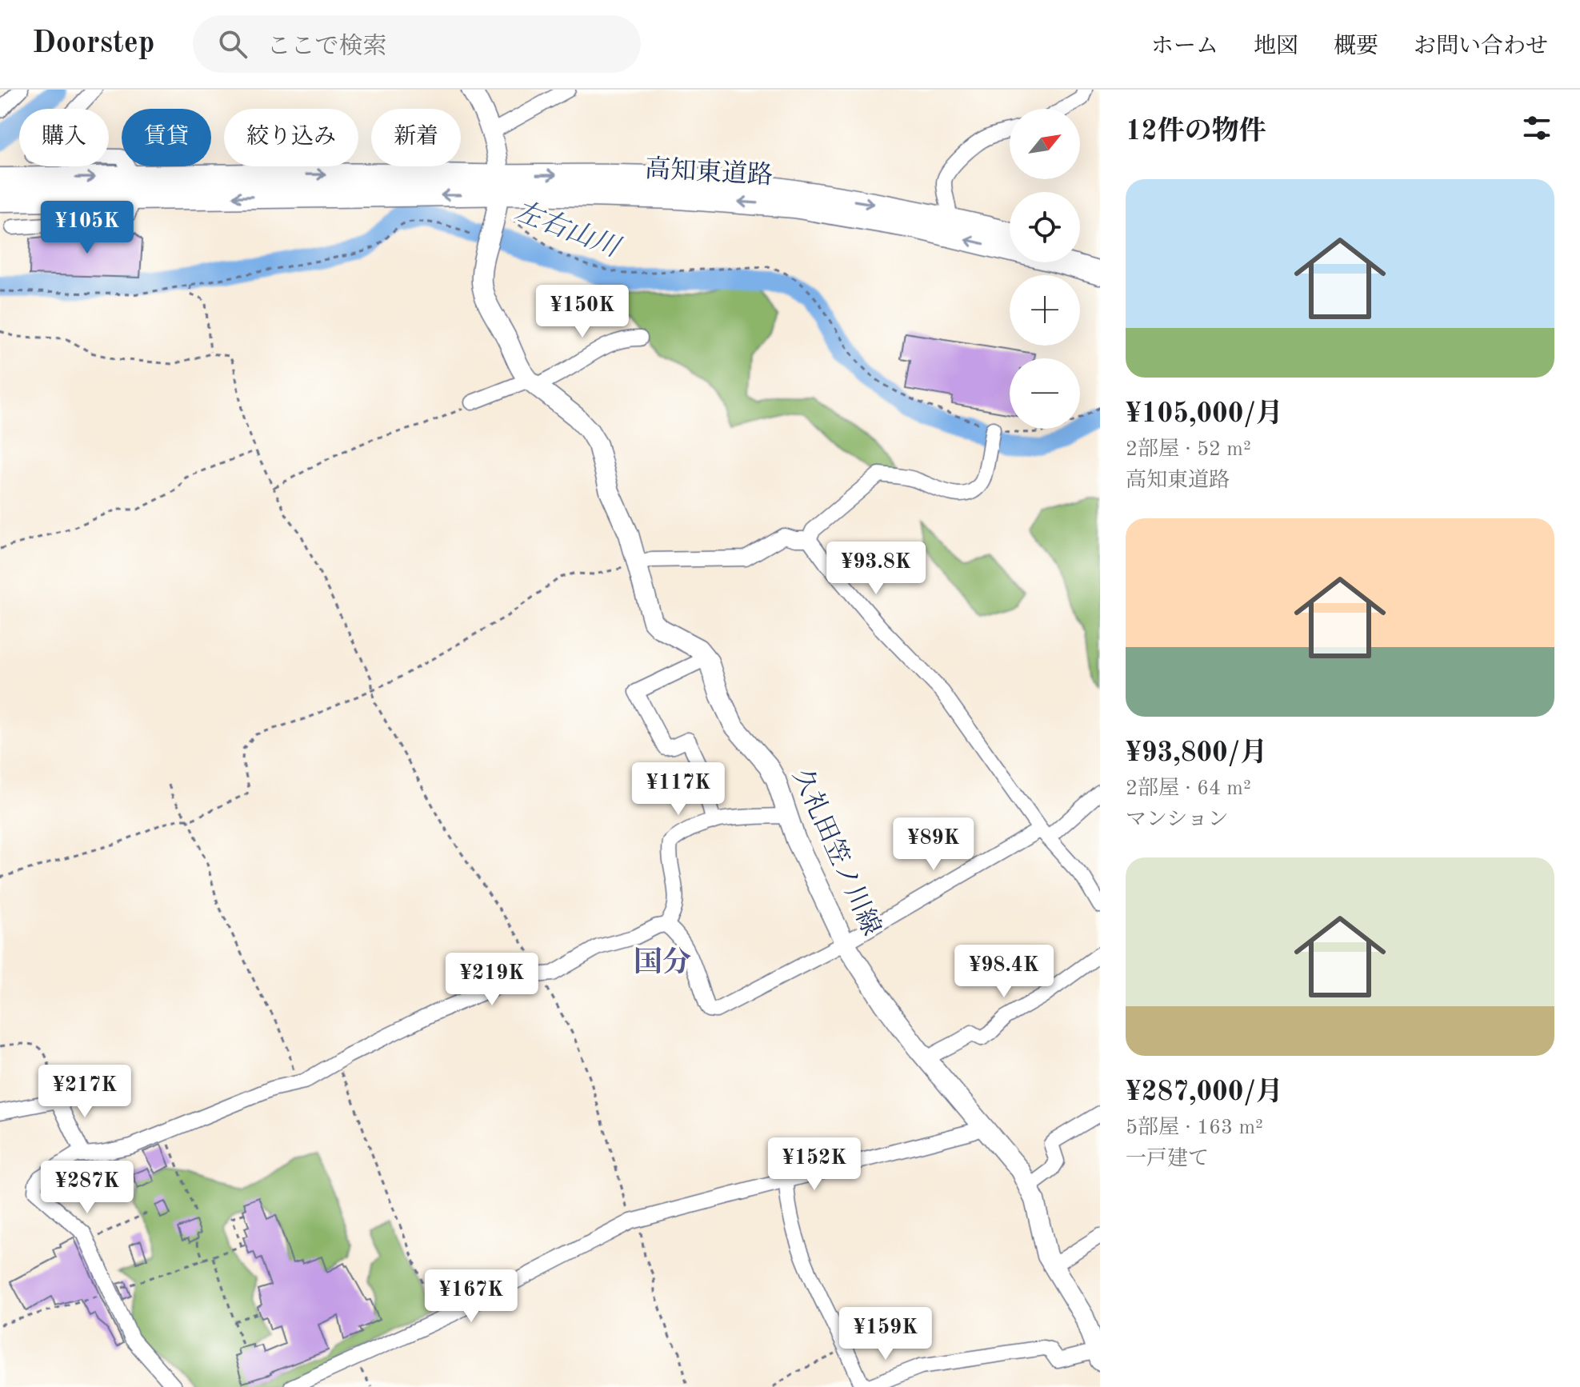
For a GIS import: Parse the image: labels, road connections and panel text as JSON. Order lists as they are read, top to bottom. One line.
{"streets":{"highway":["高知東道路"],"main road":["久礼田笠ノ川線"]},"districts":["国分"],"water":["左右山川"],"north":"top right","page":{"header":"Doorstep","search":"ここで検索","nav":["ホーム","地図","概要","お問い合わせ"],"heading":"12件の物件","map_buttons":["+","−"],"chip":["購入","賃貸","絞り込み","新着"],"list":[{"name":"¥105,000/月","note":"2部屋 · 52 m² · 高知東道路"},{"name":"¥93,800/月","note":"2部屋 · 64 m² · マンション"},{"name":"¥287,000/月","note":"5部屋 · 163 m² · 一戸建て"}],"price":["¥105K","¥150K","¥93.8K","¥117K","¥89K","¥98.4K","¥219K","¥217K","¥152K","¥287K","¥167K","¥159K"]}}
